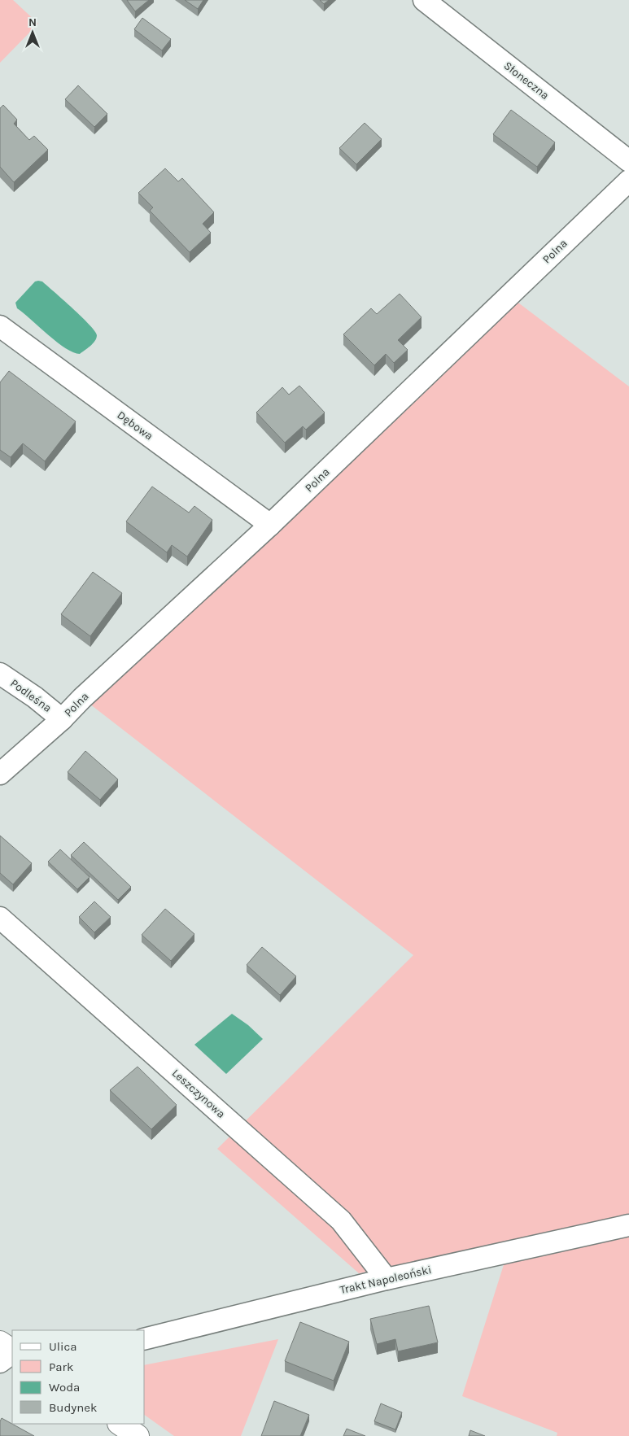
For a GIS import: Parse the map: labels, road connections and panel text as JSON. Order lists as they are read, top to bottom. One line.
{"streets":{"street":["Słoneczna","Polna","Dębowa","Podleśna","Leszczynowa","Trakt Napoleoński"]},"crossings":[["Polna","Dębowa"],["Polna","Podleśna"],["Leszczynowa","Trakt Napoleoński"]],"legend":["Ulica","Park","Woda","Budynek"],"north":"top"}
